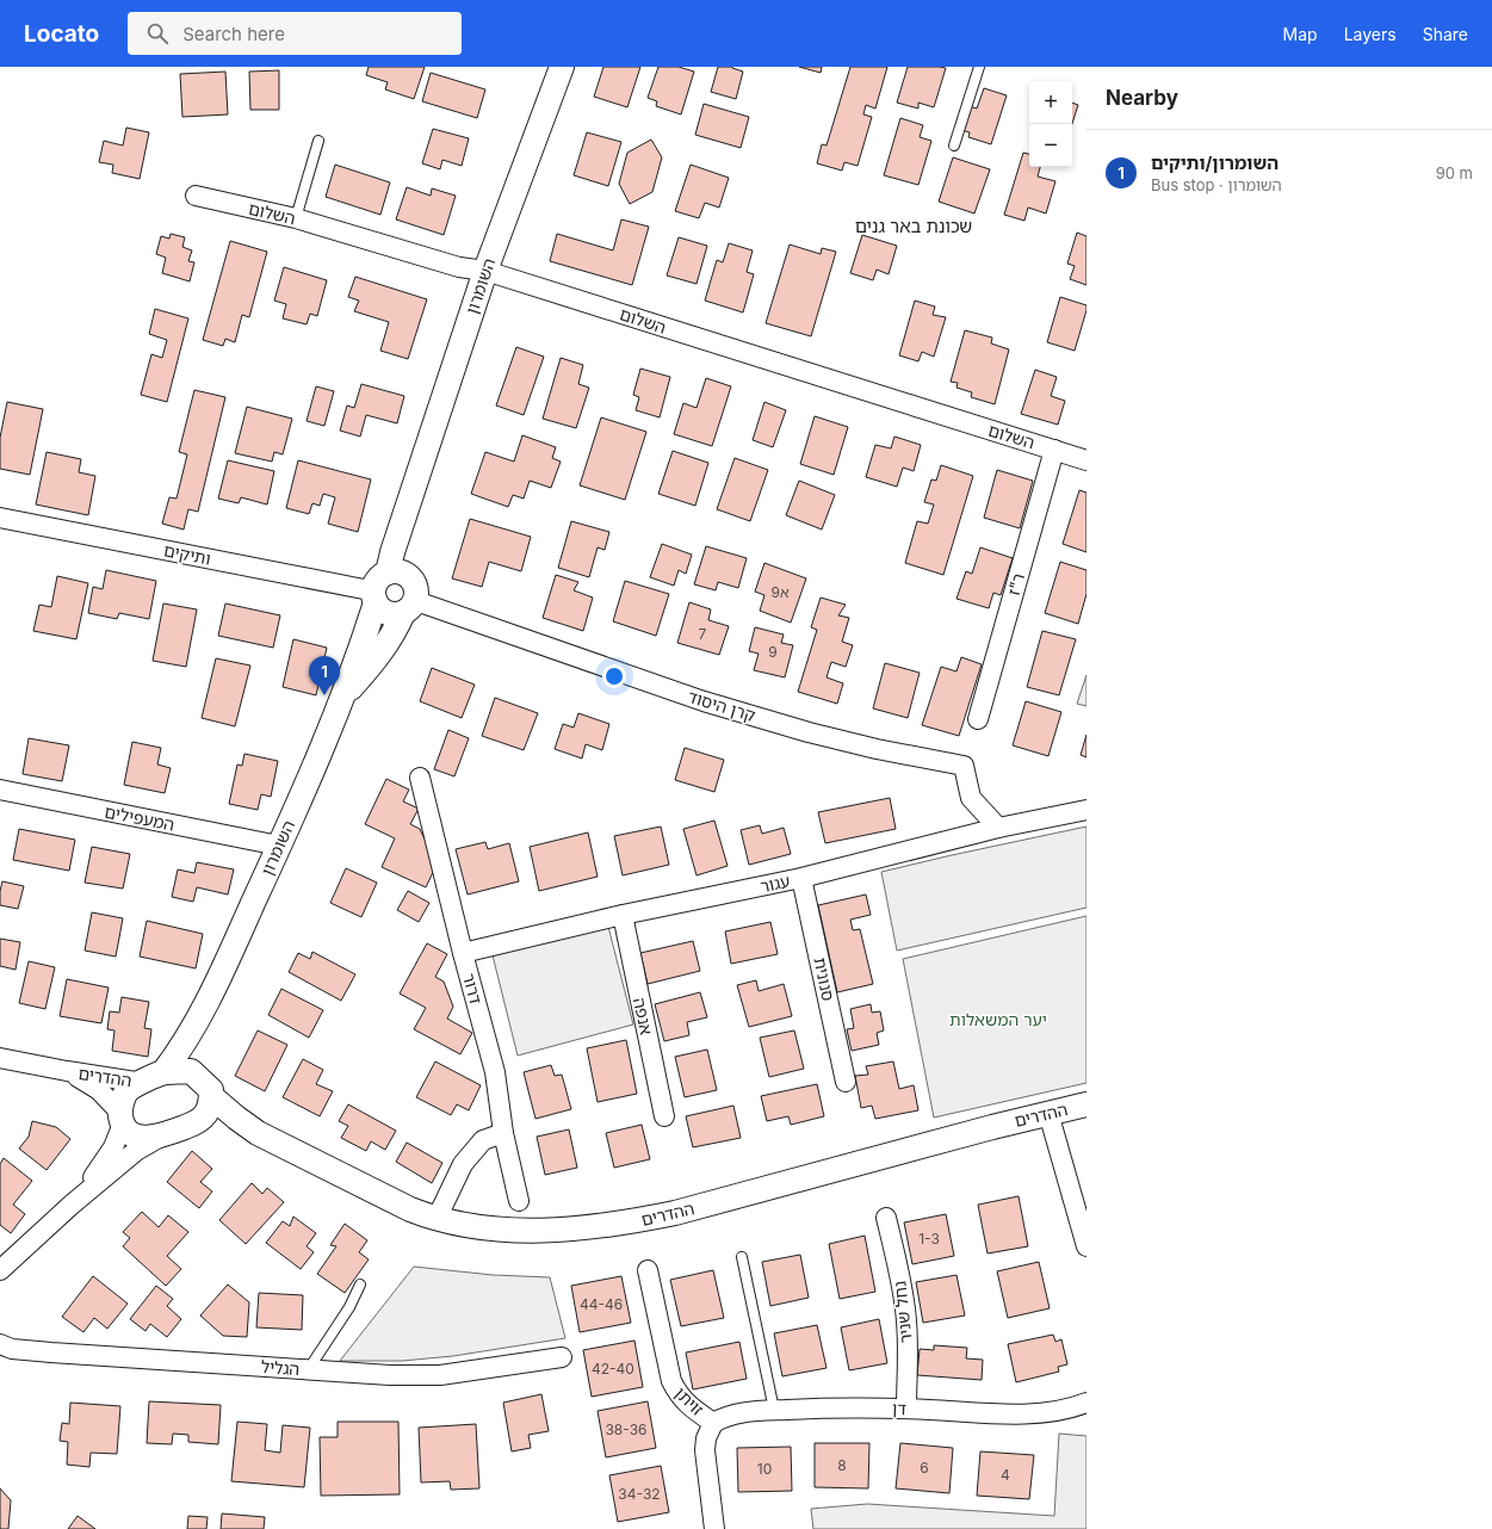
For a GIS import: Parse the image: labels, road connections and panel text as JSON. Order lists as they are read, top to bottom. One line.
{"streets":{"street":["השלום","השומרון","ותיקים","ר\"ז","קרן היסוד","המעפילים","עגור","סנונית","דרור","אנפה","ההדרים","נחל שניר","הגליל","זויתן","דן"]},"crossings":[["השלום","השומרון"],["השלום","ר\"ז"],["השומרון","ותיקים"],["השומרון","קרן היסוד"],["השומרון","המעפילים"],["השומרון","ההדרים"],["קרן היסוד","עגור"],["עגור","סנונית"],["עגור","דרור"],["עגור","אנפה"],["נחל שניר","דן"],["זויתן","דן"]],"districts":["שכונת באר גנים"],"parks":["יער המשאלות"],"house_numbers":["9א","7","9","1-3","44-46","42-40","38-36","8","6","10","4","34-32"],"page":{"header":"Locato","search":"Search here","nav":["Map","Layers","Share"],"heading":"Nearby","map_buttons":["+","−"],"list":[{"mark":"1","name":"השומרון/ותיקים","note":"Bus stop · השומרון","value":"90 m"}],"pins":"1"}}
